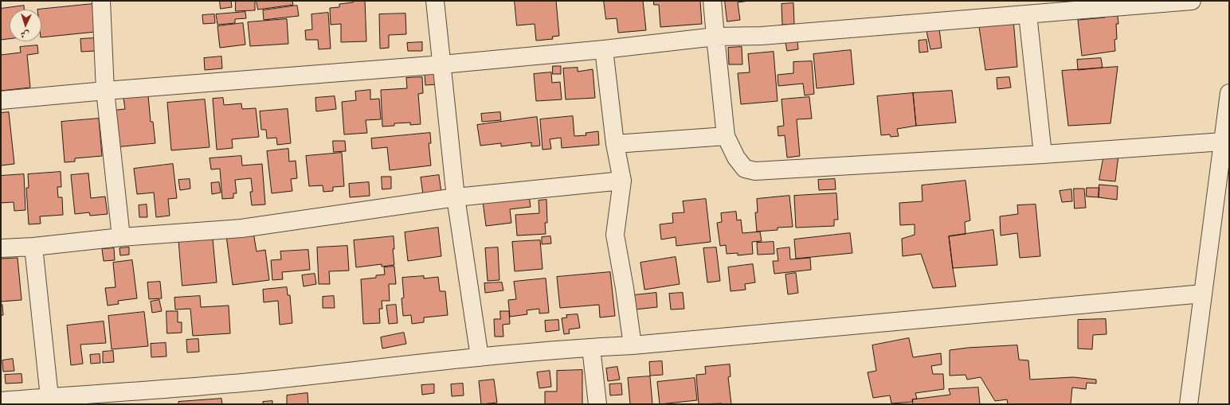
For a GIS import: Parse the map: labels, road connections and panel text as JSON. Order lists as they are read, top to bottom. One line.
{"north":"bottom"}
